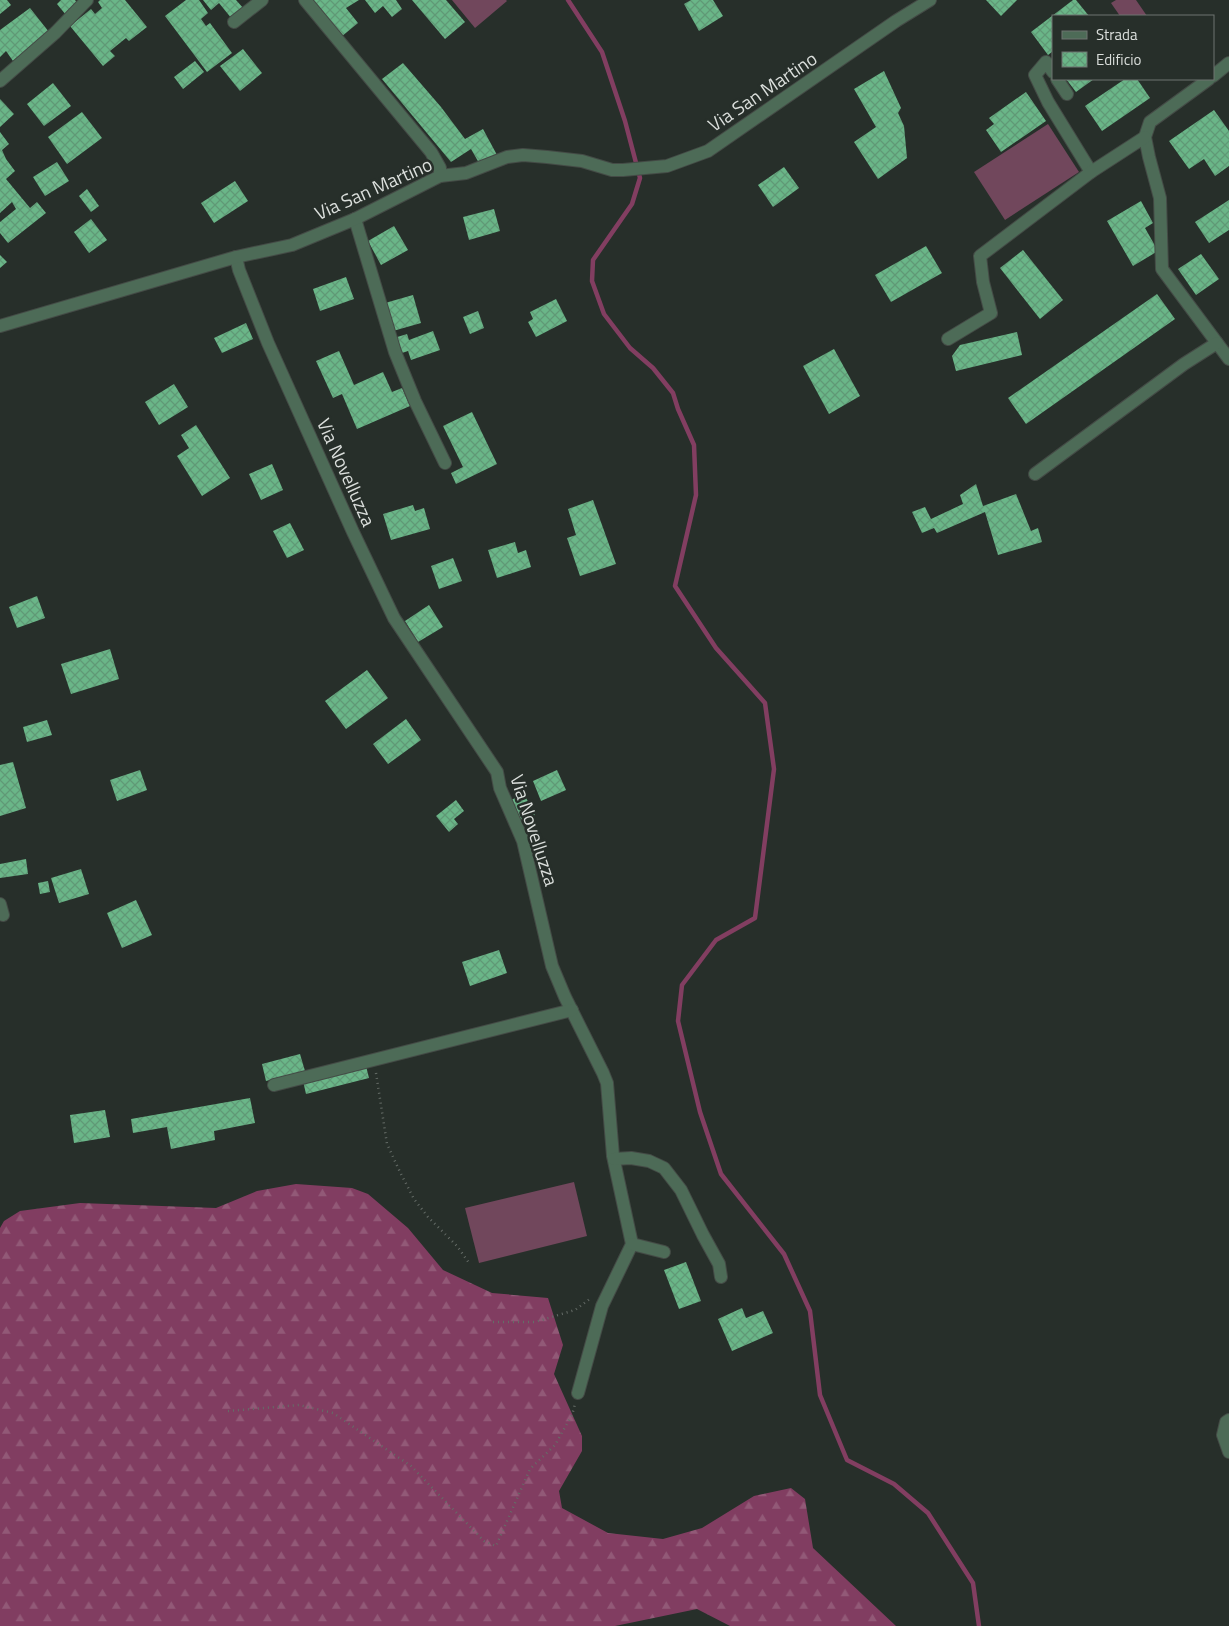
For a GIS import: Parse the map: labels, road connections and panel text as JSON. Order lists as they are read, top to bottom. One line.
{"streets":{"street":["Via San Martino","Via Novelluzza"]},"crossings":[["Via San Martino","Via Novelluzza"]],"legend":["Strada","Edificio"]}
